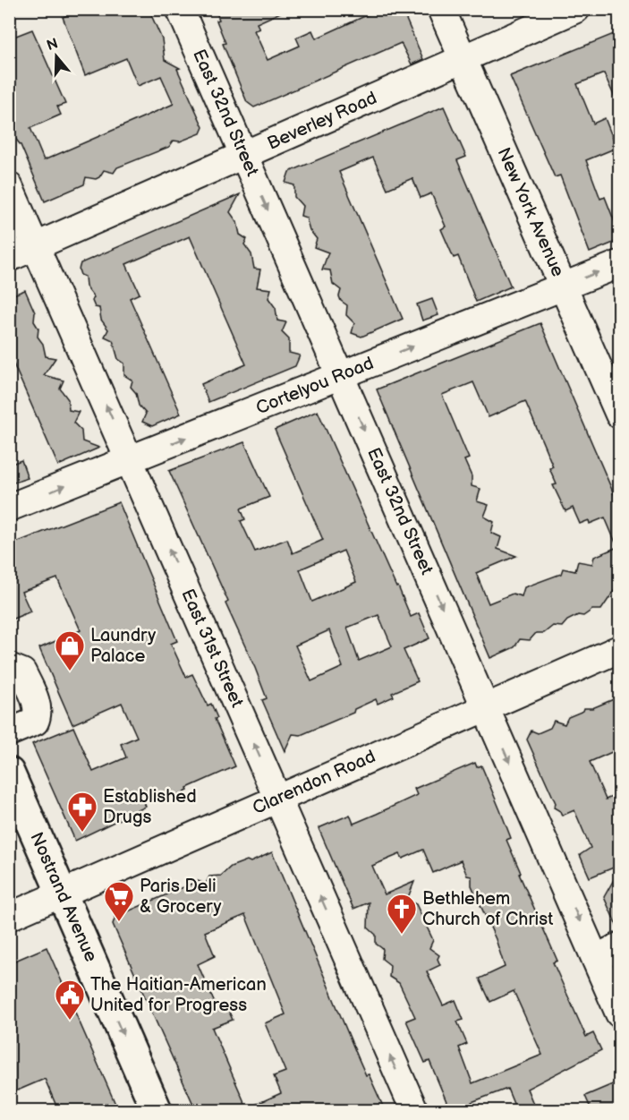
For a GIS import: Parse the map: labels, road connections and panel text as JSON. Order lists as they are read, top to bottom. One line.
{"streets":{"main road":["Nostrand Avenue"],"street":["East 32nd Street","Beverley Road","New York Avenue","Cortelyou Road","East 31st Street","Clarendon Road"]},"crossings":[["East 32nd Street","Beverley Road"],["East 32nd Street","Cortelyou Road"],["East 32nd Street","Clarendon Road"],["Beverley Road","New York Avenue"],["Beverley Road","East 31st Street"],["New York Avenue","Cortelyou Road"],["Cortelyou Road","East 31st Street"],["East 31st Street","Clarendon Road"],["Clarendon Road","Nostrand Avenue"]],"one_way":["East 32nd Street","Cortelyou Road","East 31st Street","Nostrand Avenue"],"places":{"shop":["Laundry Palace"],"pharmacy":["Established Drugs"],"supermarket":["Paris Deli & Grocery"],"church":["Bethlehem Church of Christ"],"public building":["The Haitian-American United for Progress"]},"north":"top"}
